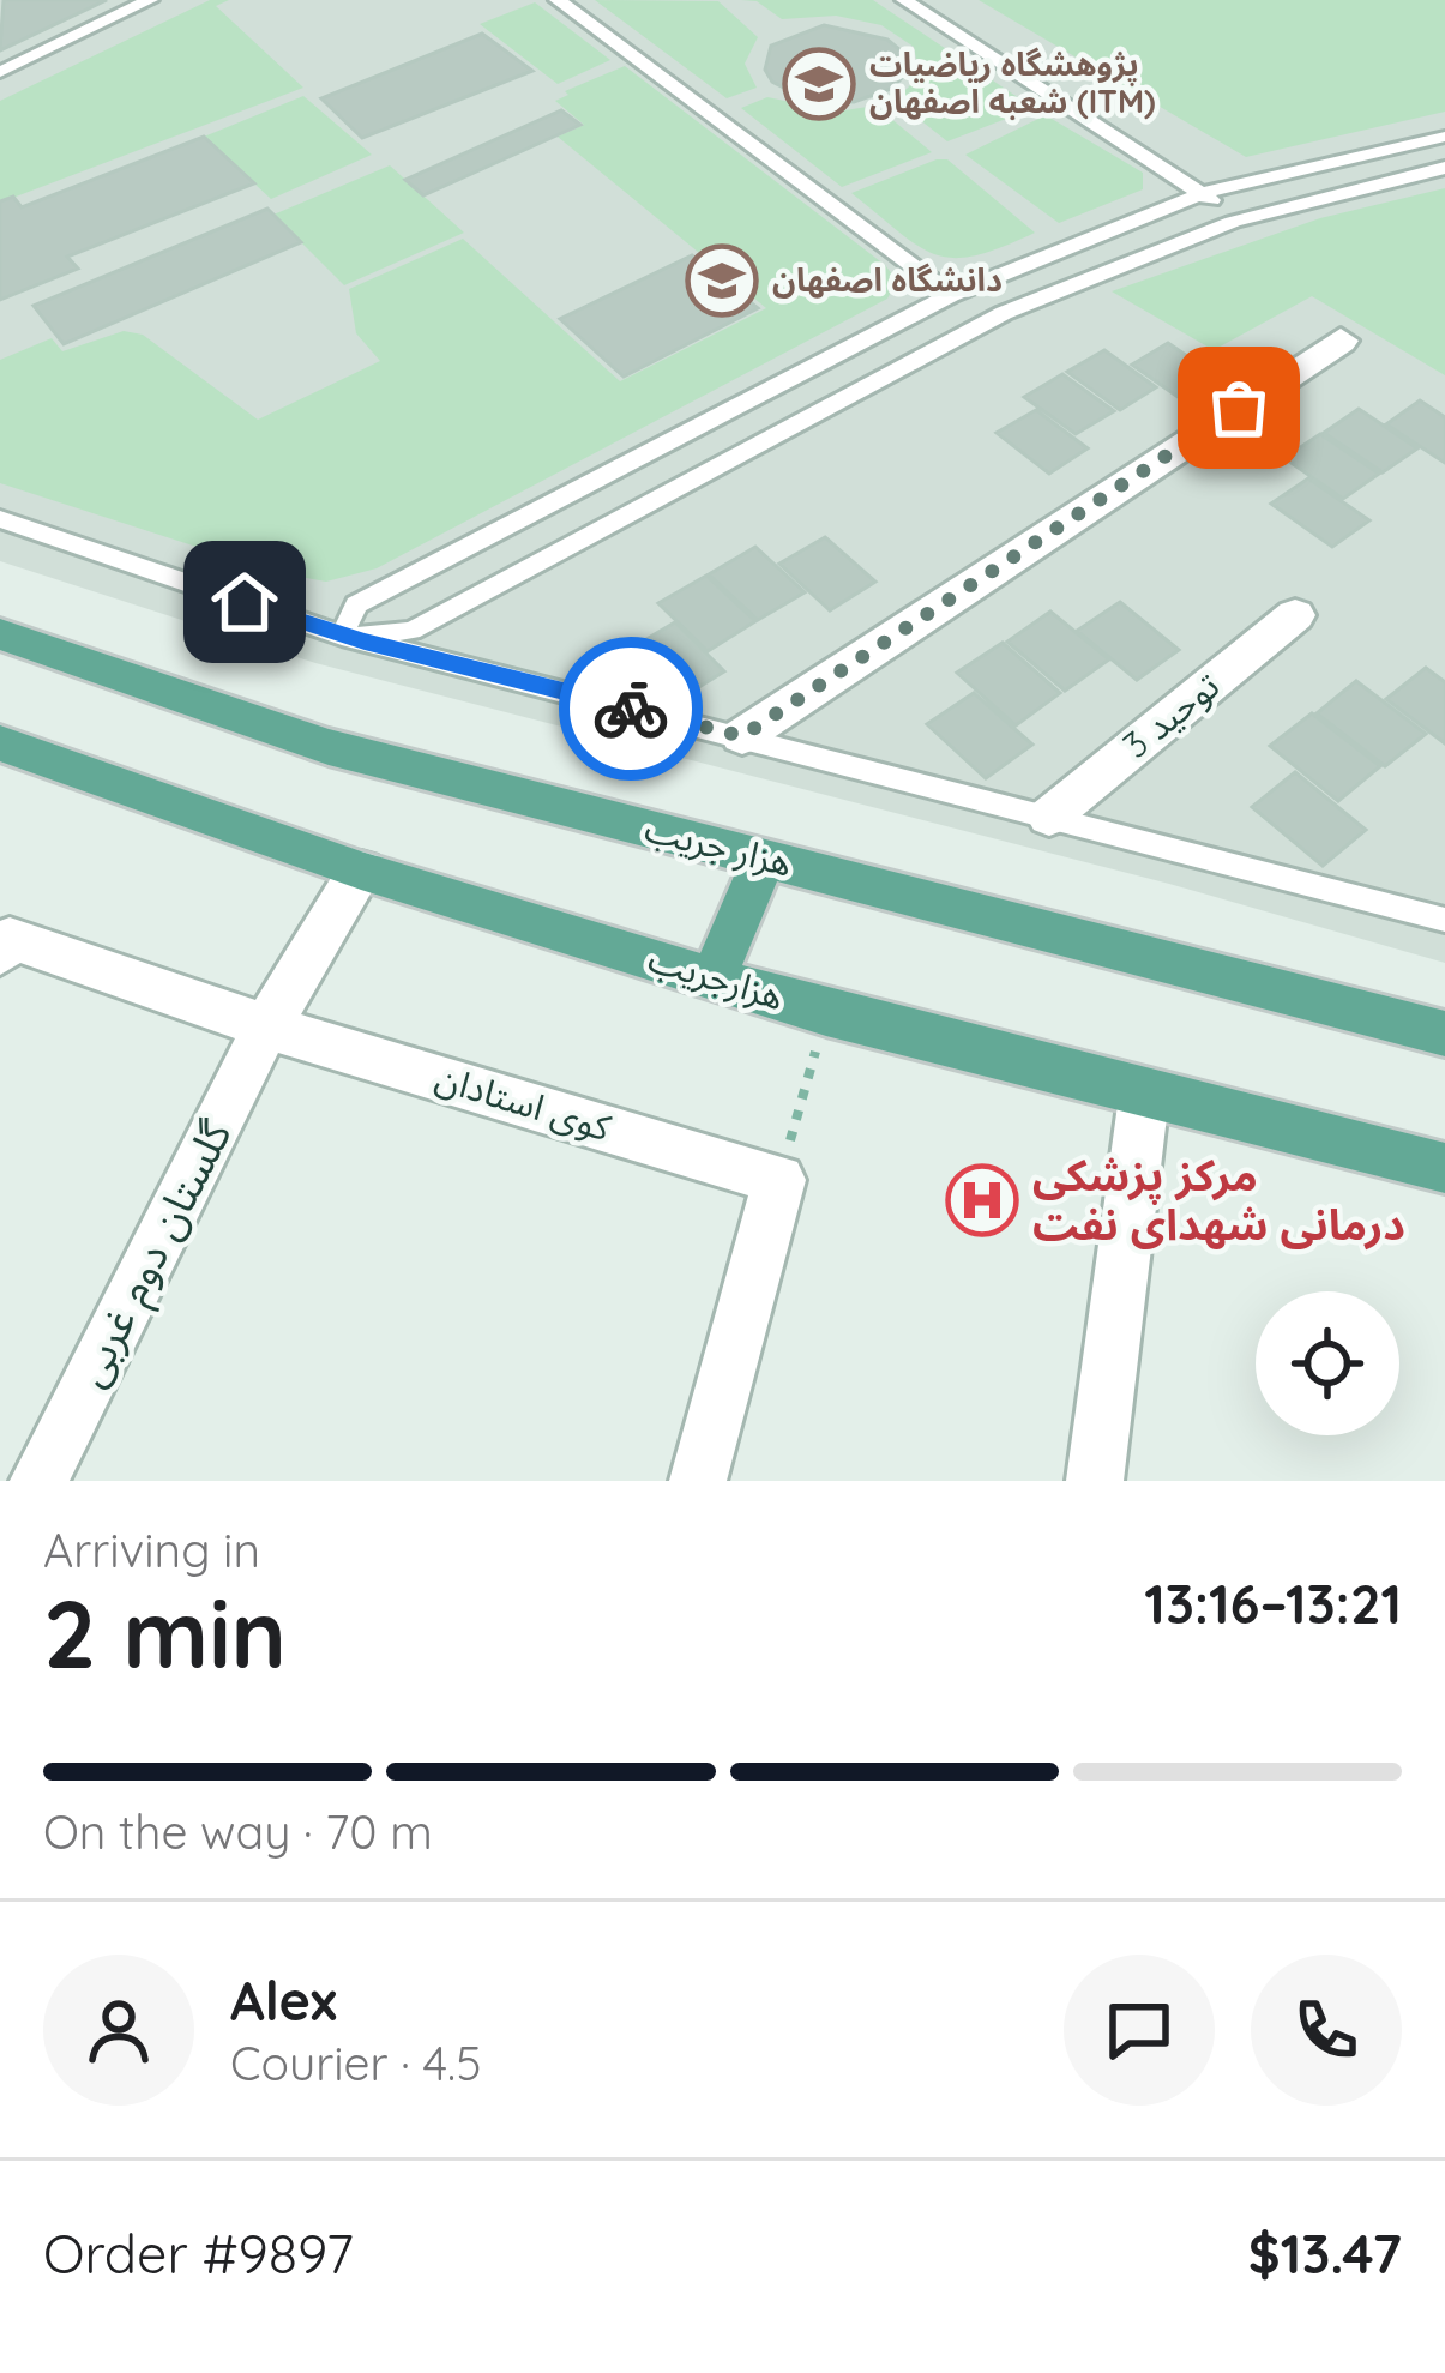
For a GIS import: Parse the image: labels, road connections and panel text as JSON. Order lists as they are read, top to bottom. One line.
{"streets":{"main road":["هزار جریب","هزارجریب"],"street":["توحید 3","کوی استادان","گلستان دوم غربی"]},"crossings":[["کوی استادان","گلستان دوم غربی"]],"places":{"school or university":["پژوهشگاه رياضيات شعبه اصفهان (ITM)","دانشگاه اصفهان"],"hospital":["مرکز پزشکی درمانی شهدای نفت"]},"page":{"heading":["2 min","Arriving in","13:16–13:21"],"panel":["Alex","Courier · 4.5","Order #9897","$13.47"],"bar":"On the way · 70 m"}}
